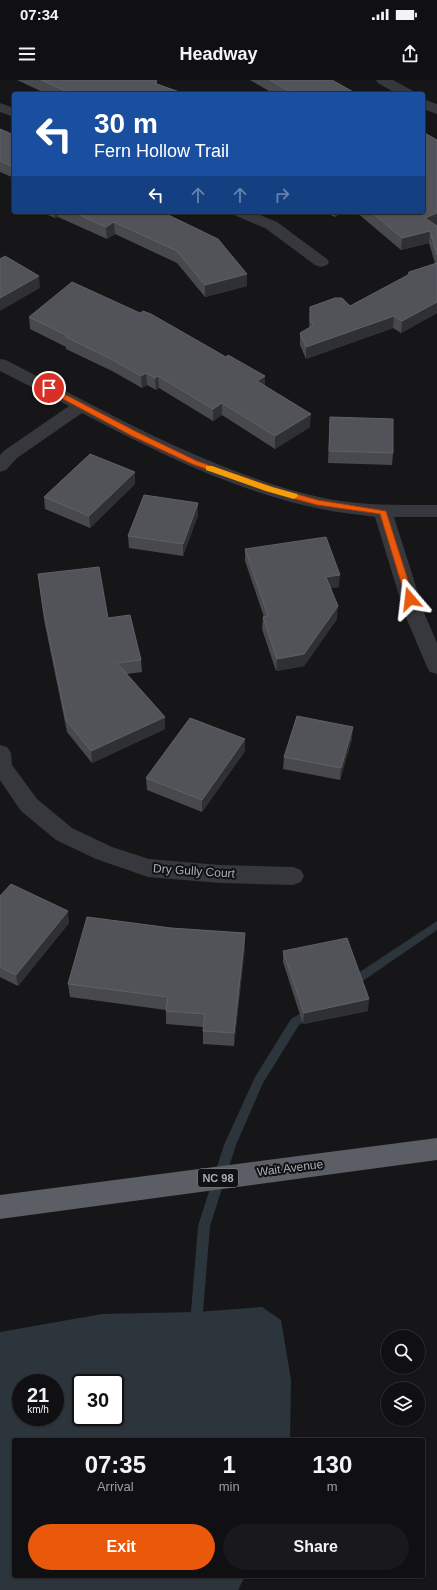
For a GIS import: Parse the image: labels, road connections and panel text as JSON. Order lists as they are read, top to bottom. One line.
{"streets":{"highway":["Wait Avenue","NC 98"],"street":["Dry Gully Court"]},"page":{"status":"07:34","header":"Headway","turn":["30 m","Fern Hollow Trail"],"speed":"21 km/h","limit":"30","eta":["07:35","Arrival","1","min","130","m"],"buttons":["Exit","Share"]}}
